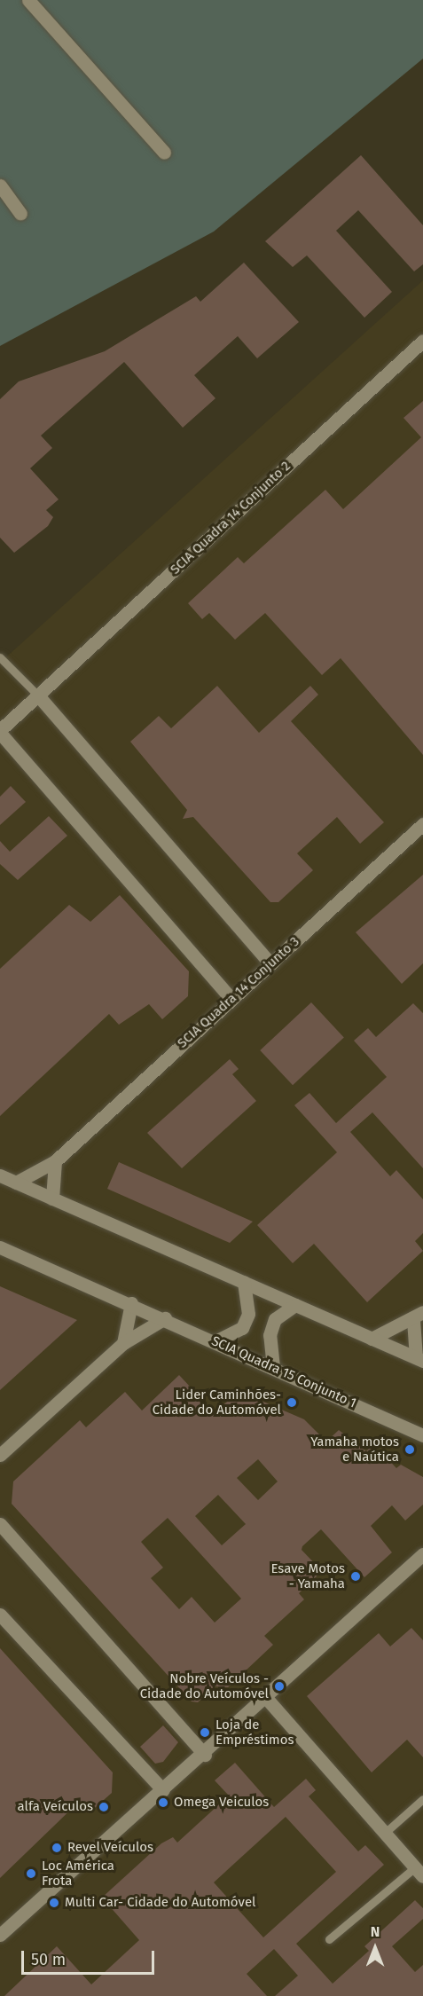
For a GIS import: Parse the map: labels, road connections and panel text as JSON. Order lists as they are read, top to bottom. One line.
{"streets":{"street":["SCIA Quadra 14 Conjunto 2","SCIA Quadra 14 Conjunto 3","SCIA Quadra 15 Conjunto 1"]},"places":["Lider Caminhões- Cidade do Automóvel","Yamaha motos e Naútica","Esave Motos - Yamaha","Nobre Veículos - Cidade do Automóvel","Loja de Empréstimos","Omega Veiculos","alfa Veículos","Revel Veículos","Loc América Frota","Multi Car- Cidade do Automóvel"],"scale_bar":"50 m","north":"top"}
